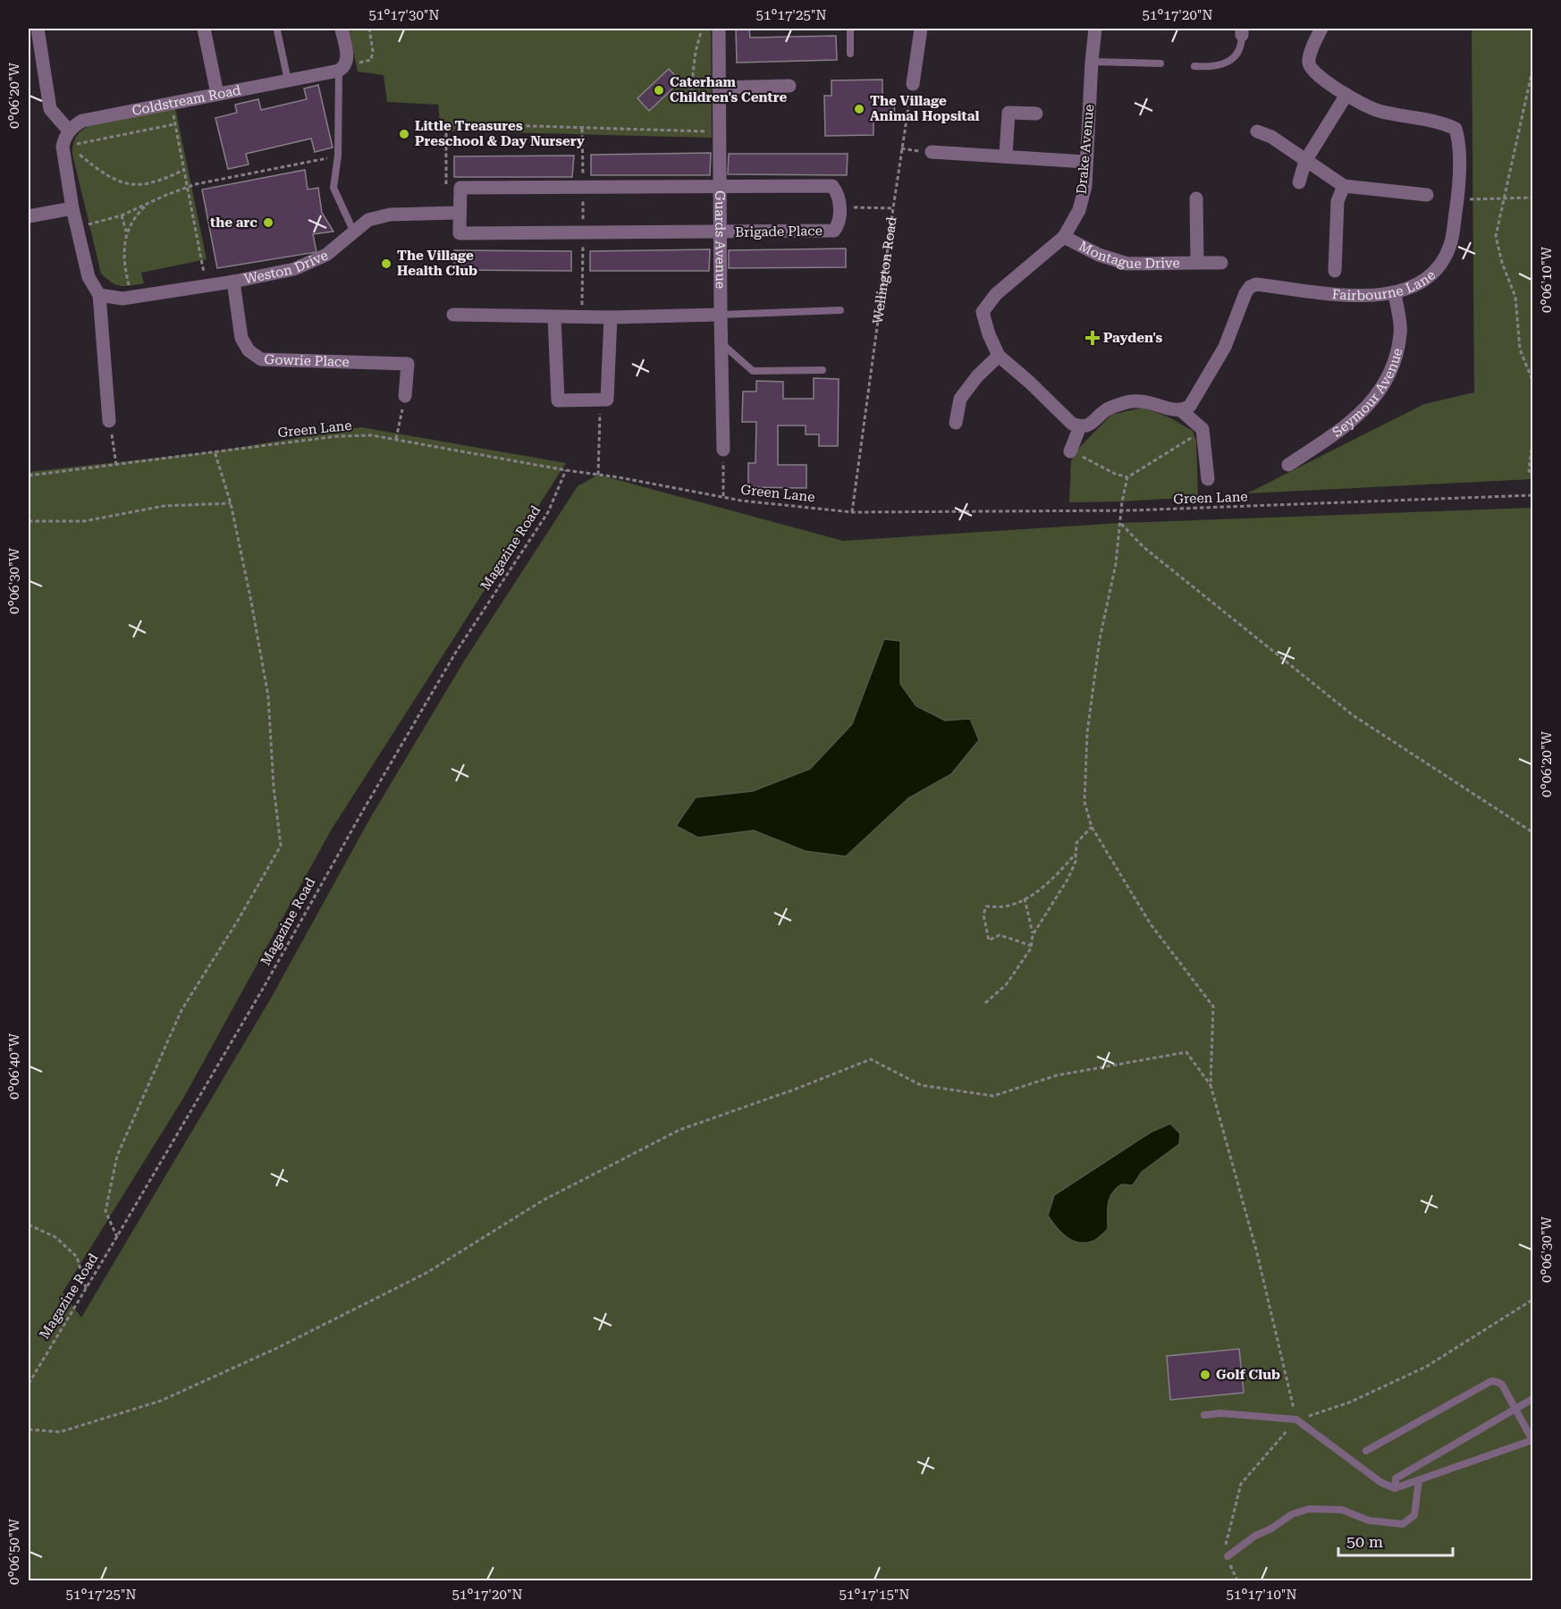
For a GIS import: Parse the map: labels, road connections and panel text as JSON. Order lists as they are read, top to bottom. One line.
{"streets":{"street":["Coldstream Road","Drake Avenue","Brigade Place","Guards Avenue","Montague Drive","Weston Drive","Fairbourne Lane","Gowrie Place","Seymour Avenue"],"path":["Wellington Road","Green Lane","Magazine Road"]},"crossings":[["Drake Avenue","Montague Drive"],["Brigade Place","Guards Avenue"],["Brigade Place","Weston Drive"],["Weston Drive","Gowrie Place"],["Wellington Road","Green Lane"],["Fairbourne Lane","Seymour Avenue"],["Green Lane","Magazine Road"]],"places":{"other":["Caterham Children's Centre","The Village Animal Hopsital","Little Treasures Preschool & Day Nursery","the arc","The Village Health Club","Golf Club"],"health":["Payden's"]},"scale_bar":"50 m","coordinates":["51°17'30\"N","51°17'25\"N","51°17'20\"N","0°06'20\"W","0°06'10\"W","0°06'30\"W","0°06'40\"W","0°06'50\"W","51°17'15\"N","51°17'10\"N"]}
